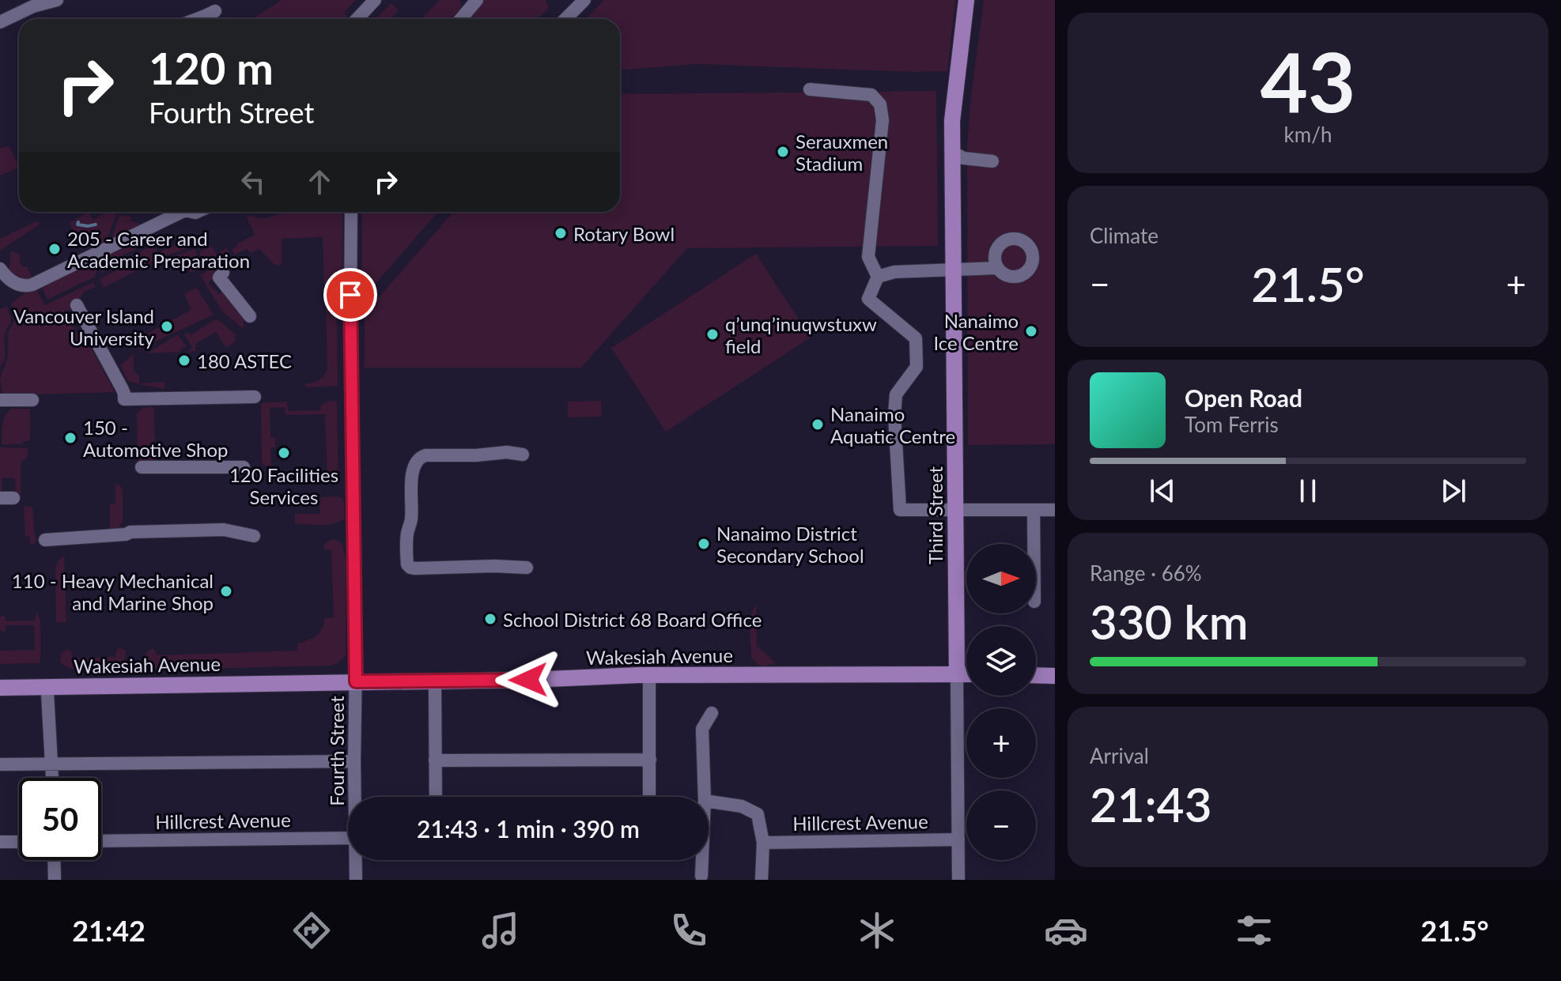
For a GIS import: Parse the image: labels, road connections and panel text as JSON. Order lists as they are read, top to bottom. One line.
{"streets":{"main road":["Third Street","Wakesiah Avenue"],"street":["Fourth Street","Hillcrest Avenue"]},"crossings":[["Third Street","Wakesiah Avenue"],["Third Street","Hillcrest Avenue"],["Wakesiah Avenue","Fourth Street"]],"places":["Serauxmen Stadium","Rotary Bowl","205 - Career and Academic Preparation","Vancouver Island University","Nanaimo Ice Centre","q’unq’inuqwstuxw field","180 ASTEC","Nanaimo Aquatic Centre","150 - Automotive Shop","120 Facilities Services","Nanaimo District Secondary School","110 - Heavy Mechanical and Marine Shop","School District 68 Board Office"],"north":"right","page":{"tile":[["43","km/h"],"Climate",["Range · 66%","330 km"],["Arrival","21:43"]],"turn":["120 m","Fourth Street"],"heat":["−","21.5°","+"],"song":["Open Road","Tom Ferris"],"map_buttons":["+","−"],"limit":"50","trip":"21:43 · 1 min · 390 m","tabs":["21:42","21.5°"]}}
